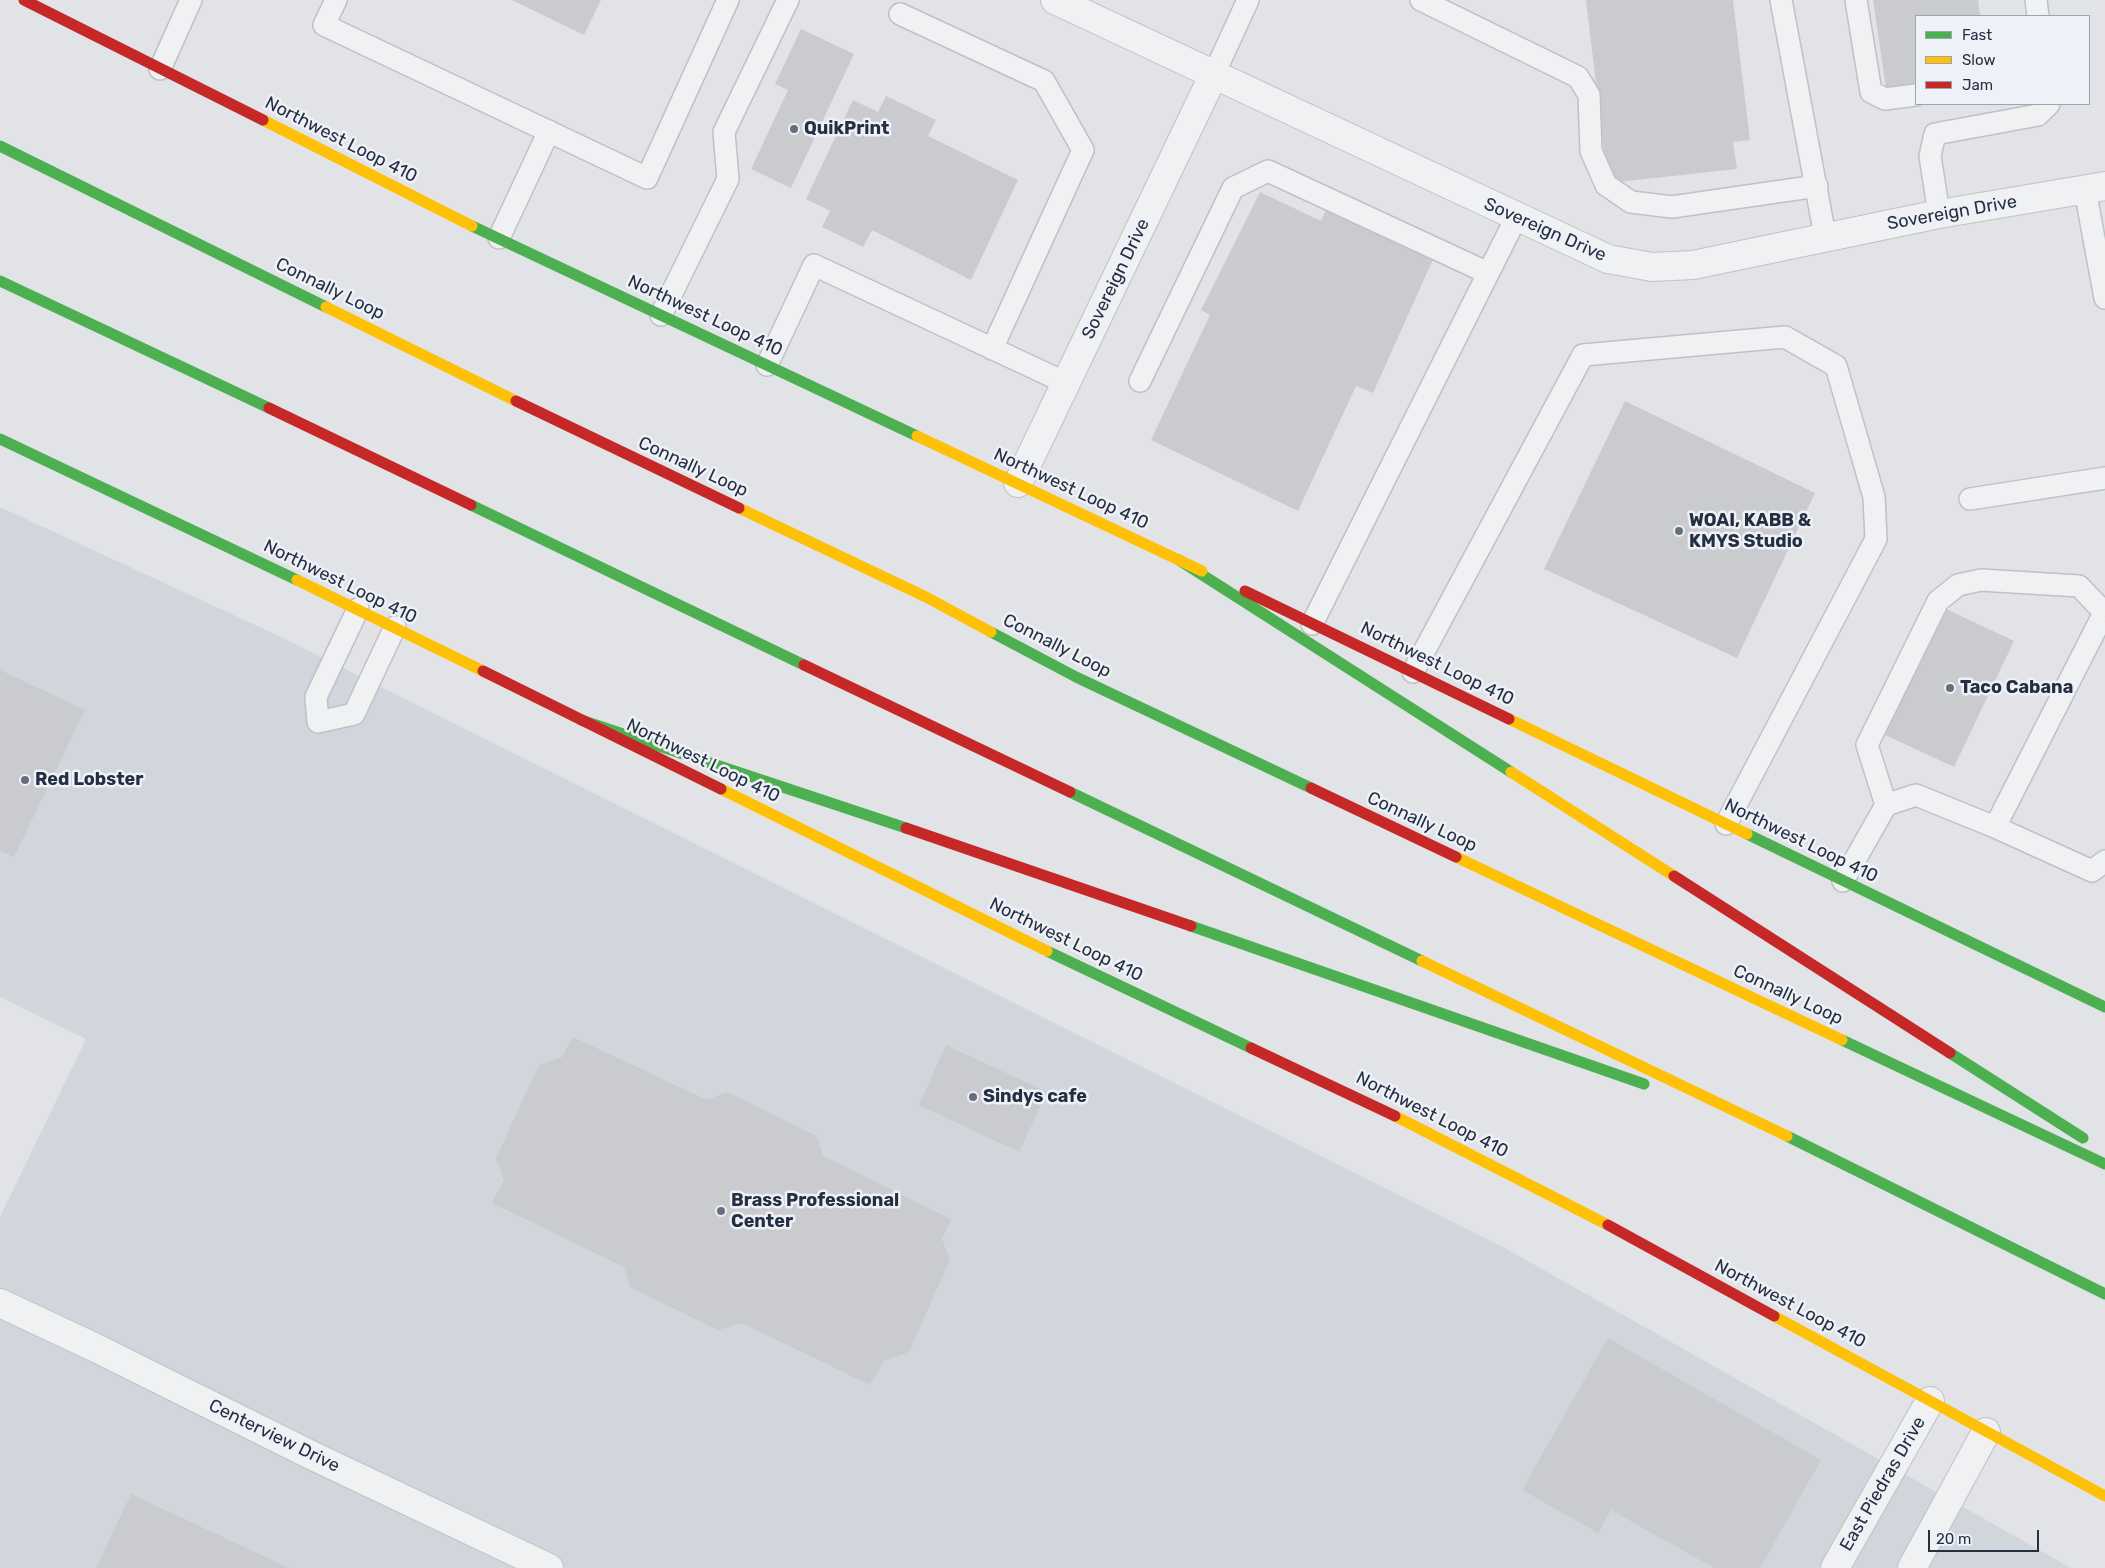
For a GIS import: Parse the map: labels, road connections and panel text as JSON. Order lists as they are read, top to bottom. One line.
{"streets":{"main road":["Northwest Loop 410","Connally Loop"],"street":["Sovereign Drive","Centerview Drive","East Piedras Drive"]},"crossings":[["Northwest Loop 410","Sovereign Drive"],["Northwest Loop 410","East Piedras Drive"]],"places":["QuikPrint","WOAI, KABB & KMYS Studio","Taco Cabana","Red Lobster","Sindys cafe","Brass Professional Center"],"legend":["Fast","Slow","Jam"],"scale_bar":"20 m"}
